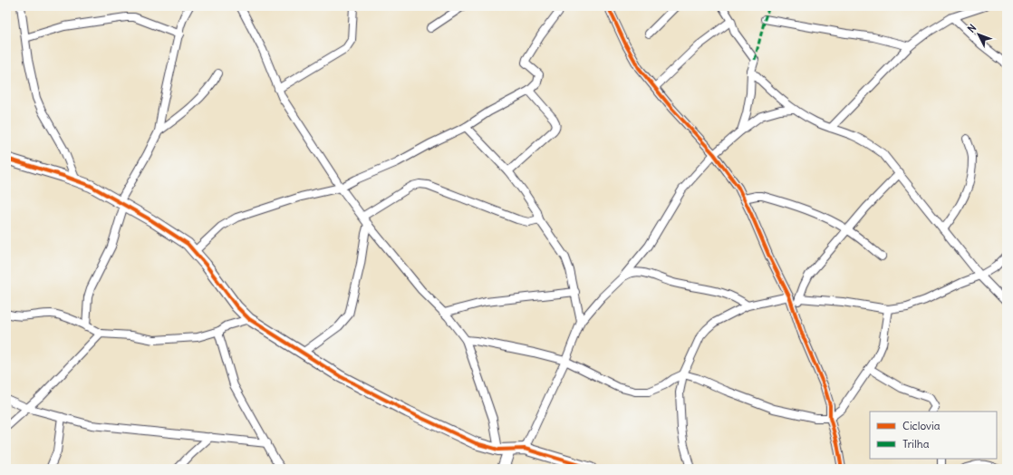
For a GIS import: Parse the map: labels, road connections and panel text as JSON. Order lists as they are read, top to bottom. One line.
{"legend":["Ciclovia","Trilha"],"north":"top left"}
